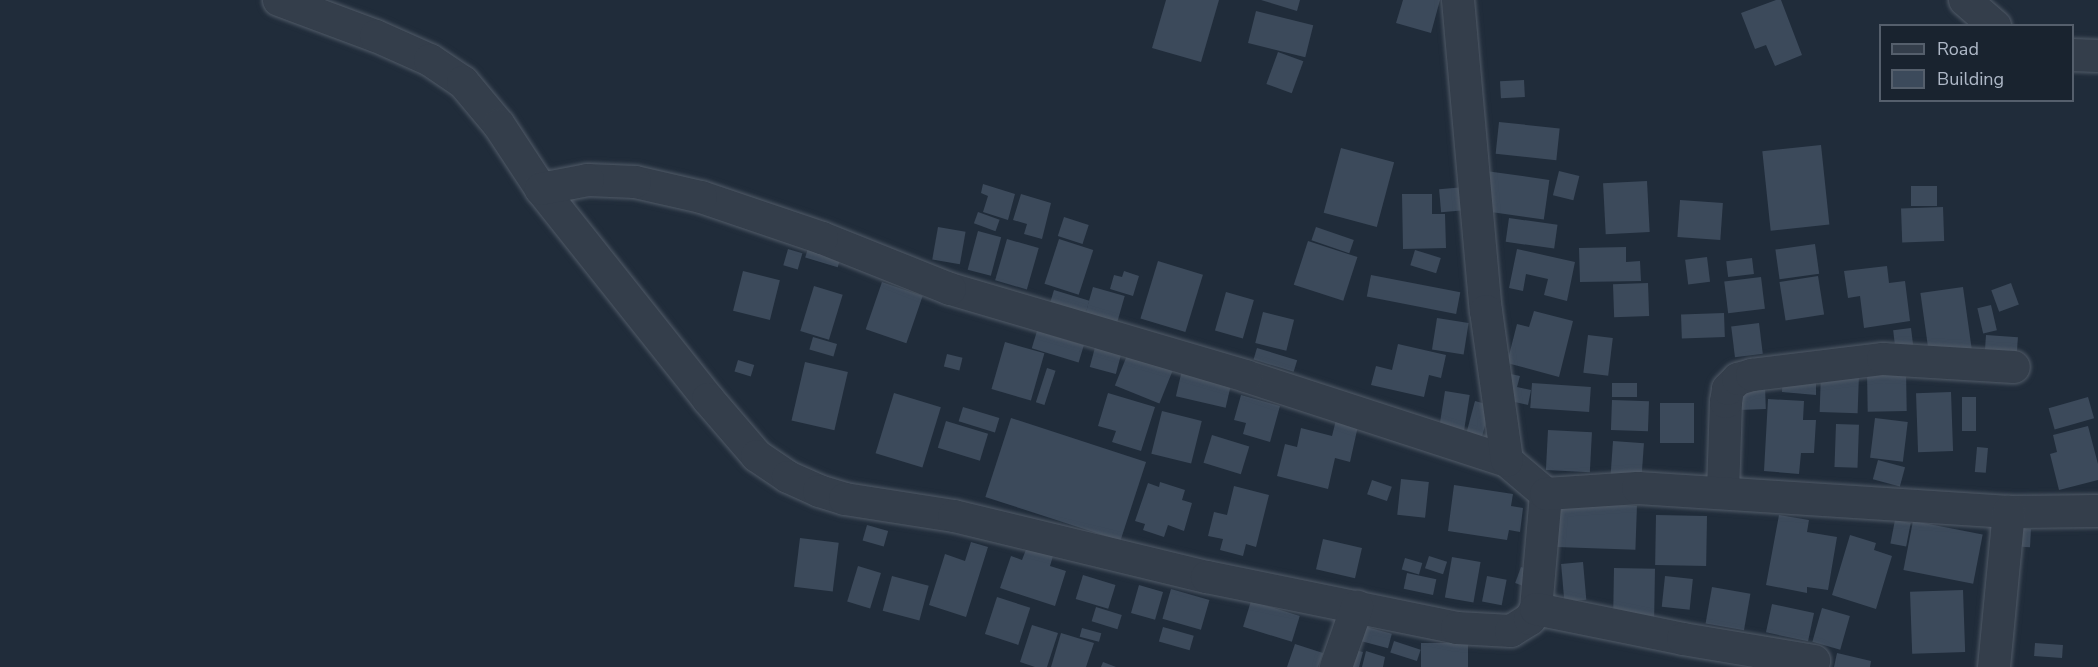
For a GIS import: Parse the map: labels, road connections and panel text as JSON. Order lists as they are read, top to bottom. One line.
{"legend":["Road","Building"]}
